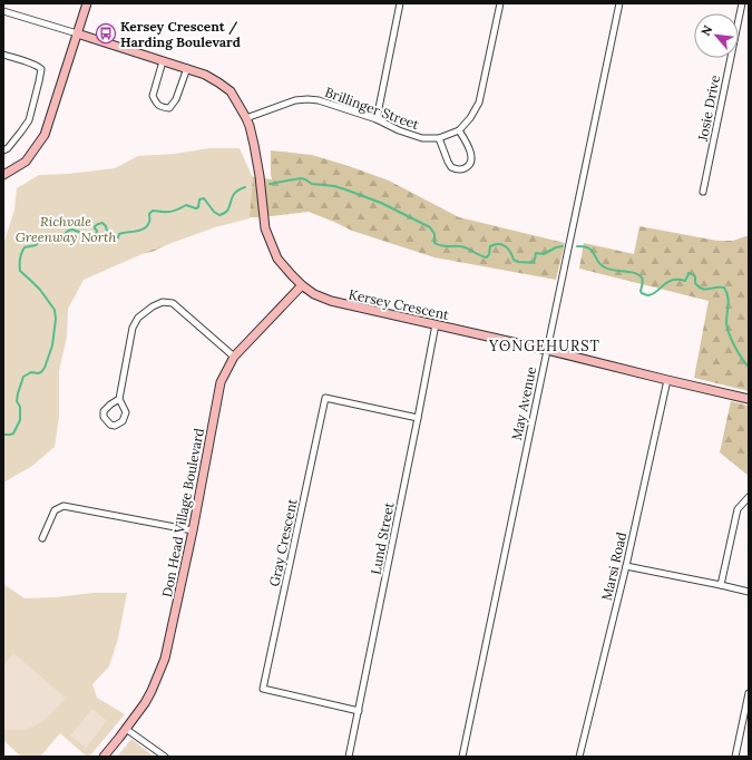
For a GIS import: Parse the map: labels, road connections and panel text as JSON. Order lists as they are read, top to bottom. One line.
{"streets":{"street":["Brillinger Street","Josie Drive","Kersey Crescent","May Avenue","Don Head Village Boulevard","Lund Street","Gray Crescent","Marsi Road"]},"crossings":[["Brillinger Street","Kersey Crescent"],["Kersey Crescent","May Avenue"],["Kersey Crescent","Don Head Village Boulevard"],["Kersey Crescent","Lund Street"],["Kersey Crescent","Marsi Road"],["Lund Street","Gray Crescent"]],"districts":["YONGEHURST"],"parks":["Richvale Greenway North"],"places":{"bus stop":["Kersey Crescent / Harding Boulevard"]},"north":"top left"}
